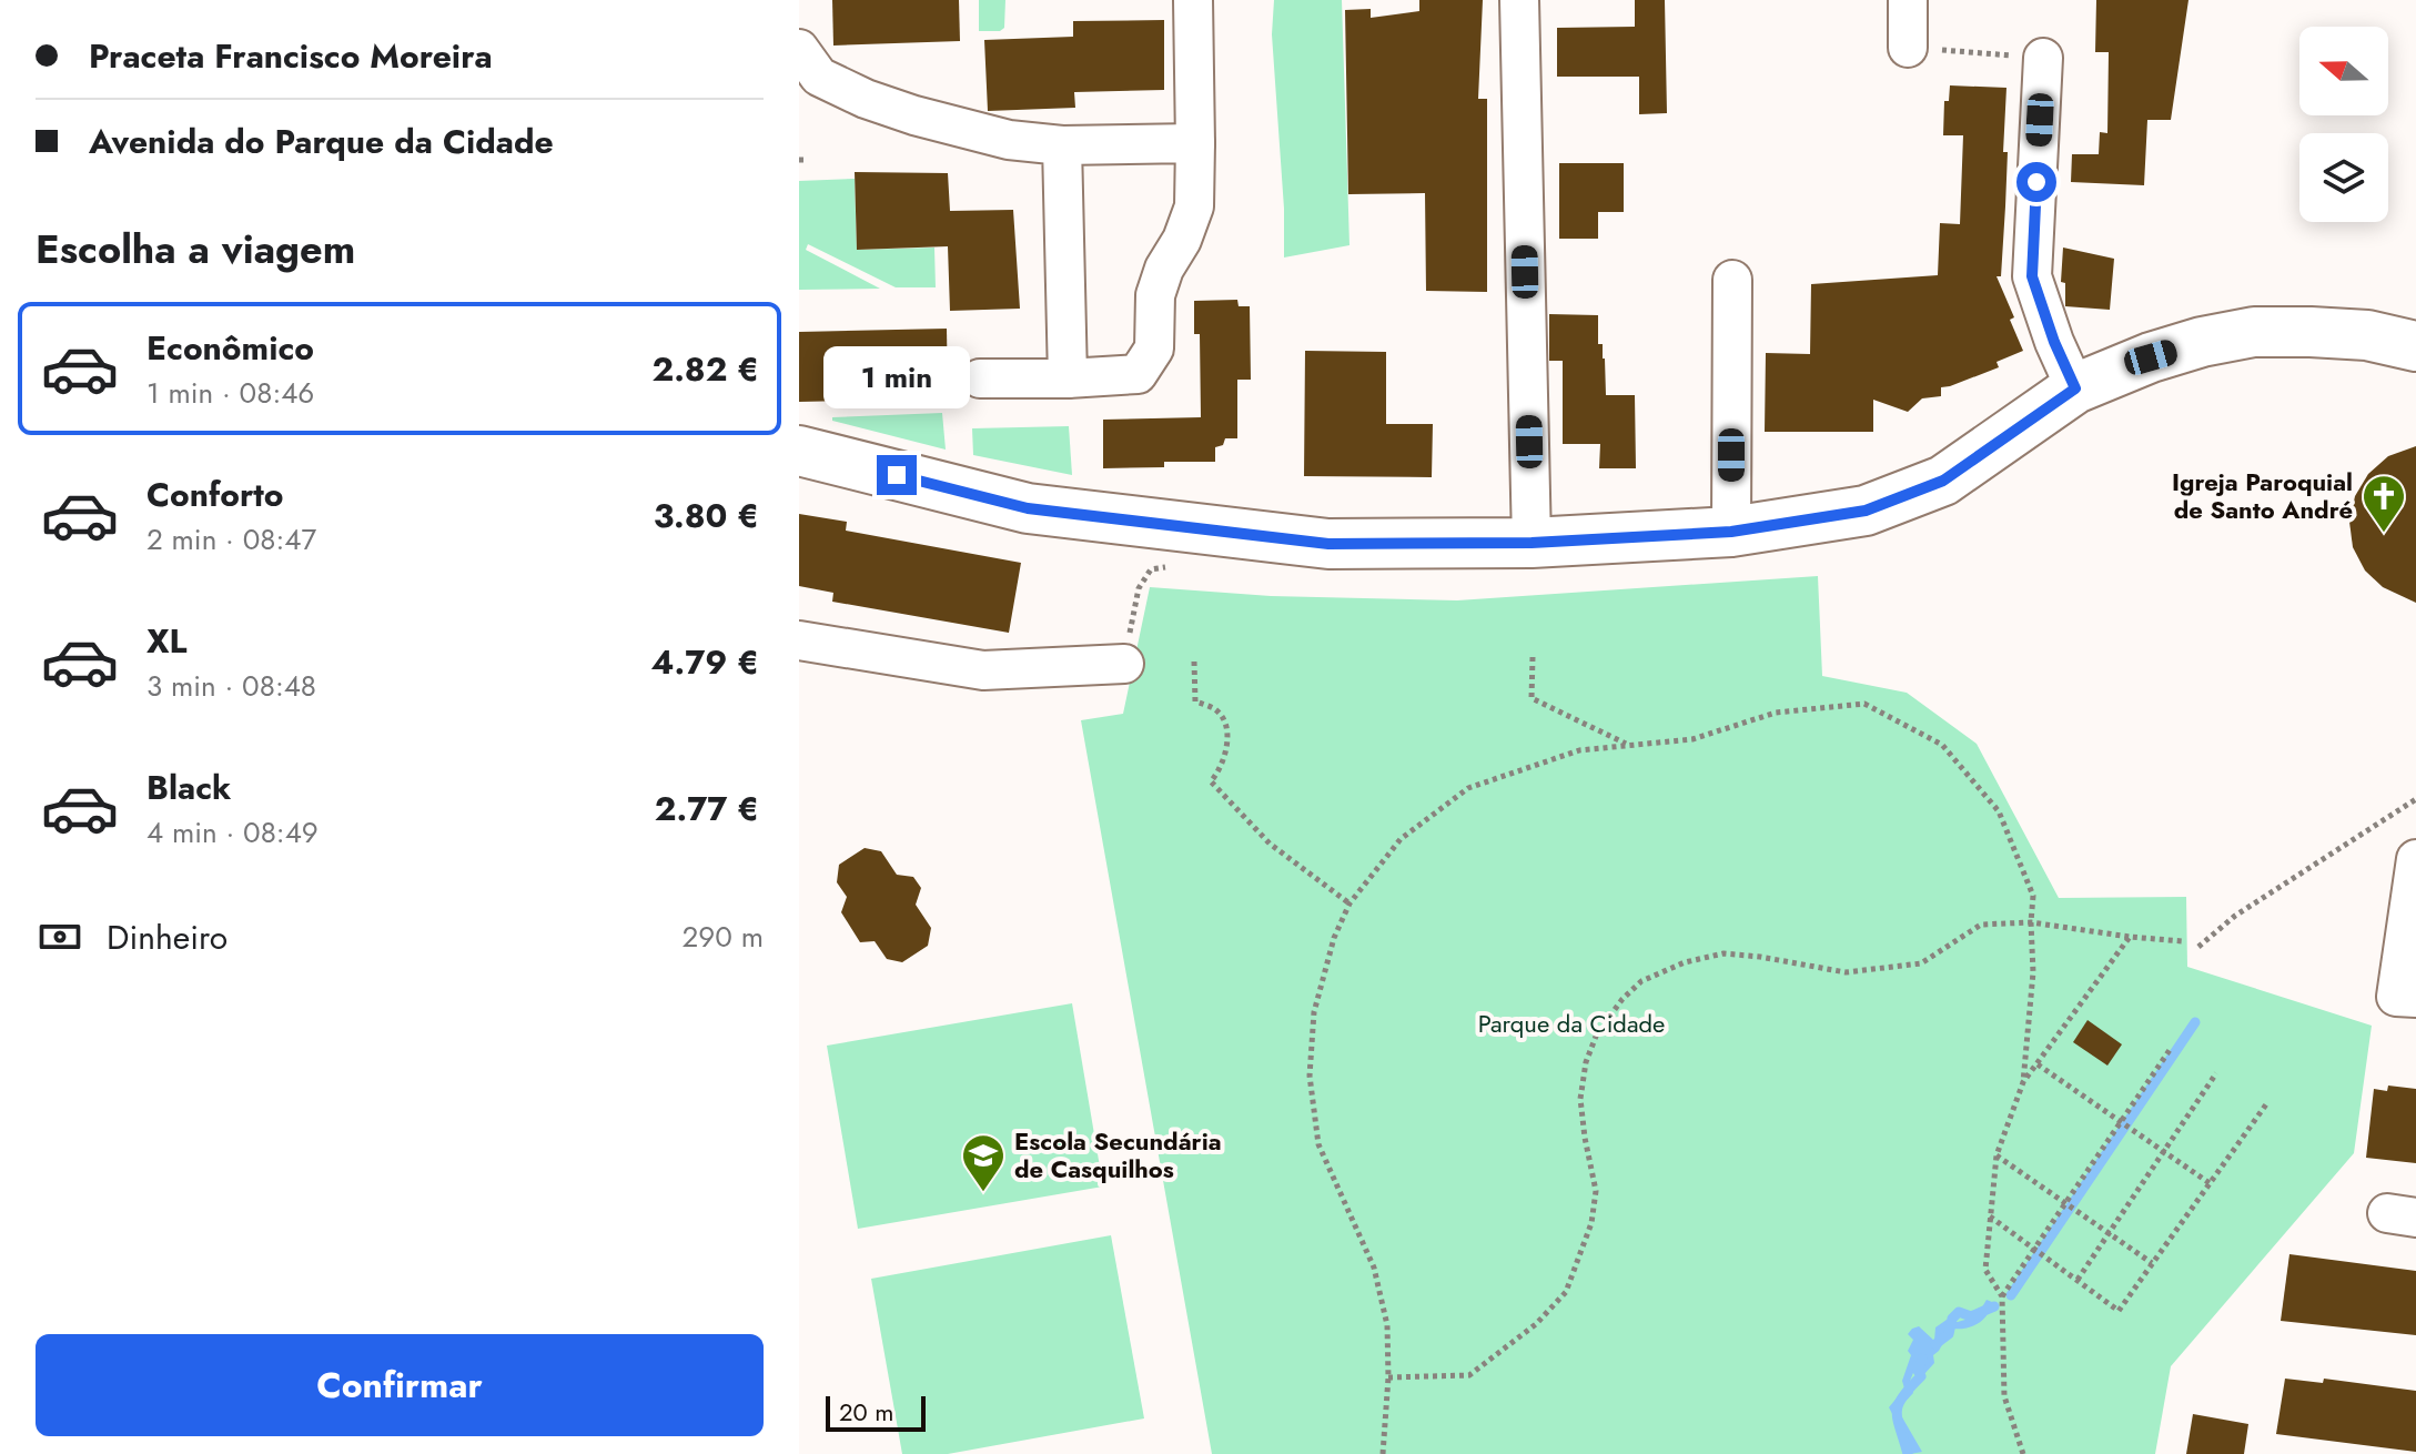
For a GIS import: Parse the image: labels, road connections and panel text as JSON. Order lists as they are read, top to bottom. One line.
{"parks":["Parque da Cidade"],"places":{"church":["Igreja Paroquial de Santo André"],"school or university":["Escola Secundária de Casquilhos"]},"scale_bar":"20 m","north":"left","page":{"banner":["Praceta Francisco Moreira","Avenida do Parque da Cidade"],"heading":"Escolha a viagem","list":[{"name":"Econômico","note":"1 min · 08:46","value":"2.82 €"},{"name":"Conforto","note":"2 min · 08:47","value":"3.80 €"},{"name":"XL","note":"3 min · 08:48","value":"4.79 €"},{"name":"Black","note":"4 min · 08:49","value":"2.77 €"}],"bubble":"1 min","pay":["Dinheiro","290 m"],"buttons":"Confirmar","scale":"20 m"}}
